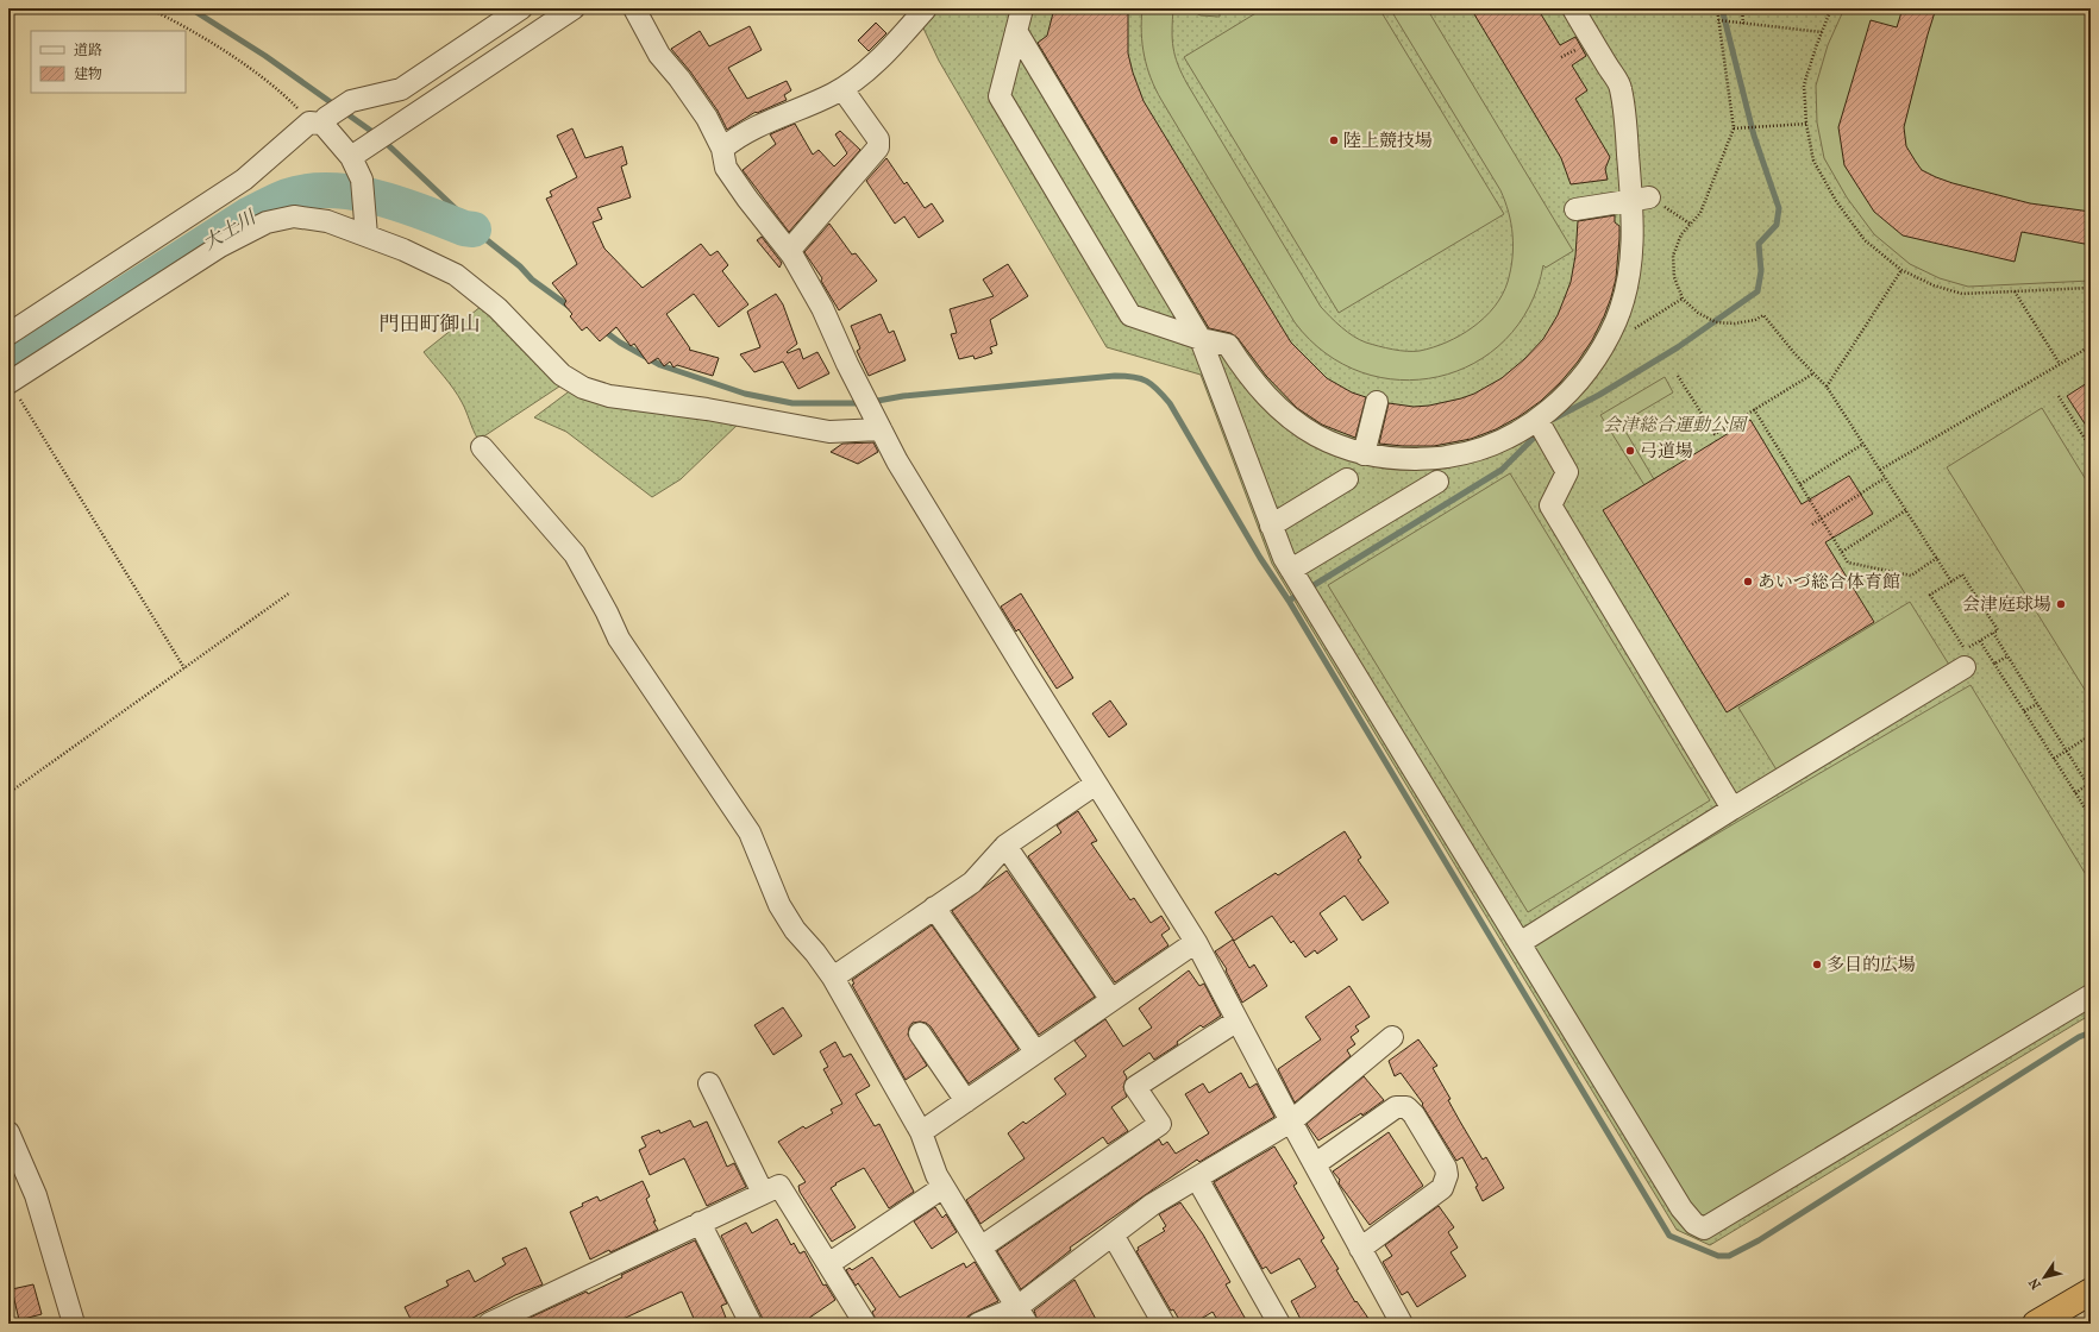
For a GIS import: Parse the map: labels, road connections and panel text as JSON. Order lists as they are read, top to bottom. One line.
{"districts":["門田町御山"],"water":["大土川"],"parks":["会津総合運動公園"],"places":["陸上競技場","弓道場","あいづ総合体育館","会津庭球場","多目的広場"],"legend":["道路","建物"],"north":"bottom left"}
